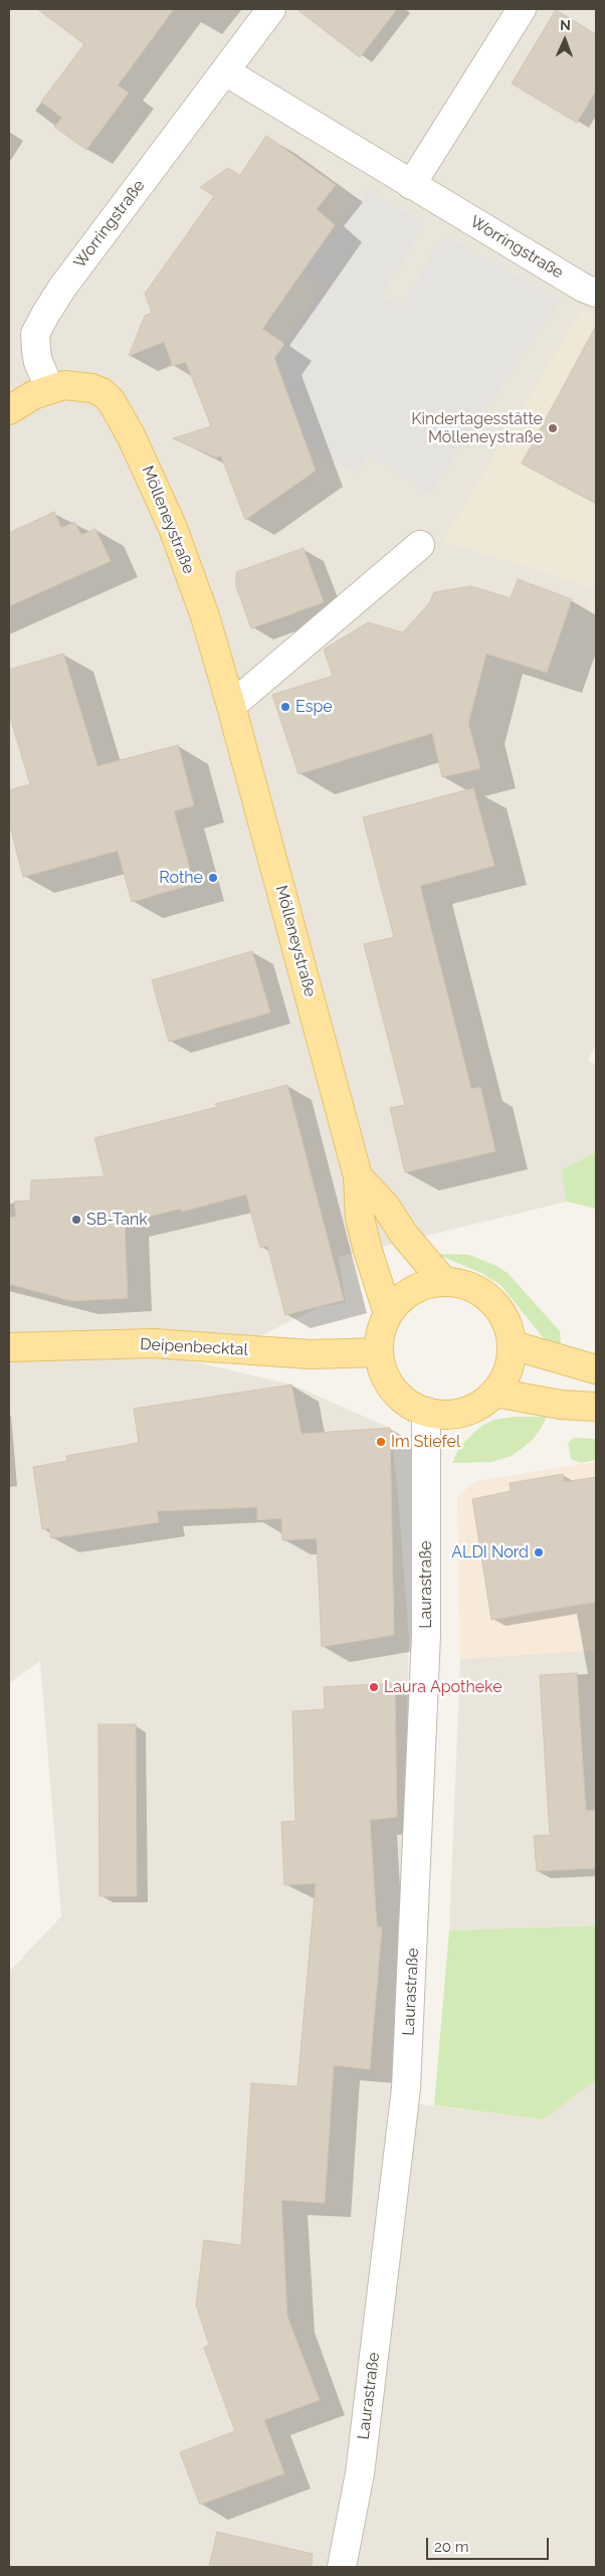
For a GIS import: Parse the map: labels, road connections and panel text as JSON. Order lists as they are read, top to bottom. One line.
{"streets":{"main road":["Mölleneystraße","Deipenbecktal"],"street":["Worringstraße","Laurastraße"]},"crossings":[["Worringstraße","Mölleneystraße"],["Mölleneystraße","Deipenbecktal"],["Mölleneystraße","Laurastraße"],["Deipenbecktal","Laurastraße"]],"places":["Kindertagesstätte Mölleneystraße","Espe","Rothe","SB-Tank","Im Stiefel","ALDI Nord","Laura Apotheke"],"scale_bar":"20 m","north":"top"}
